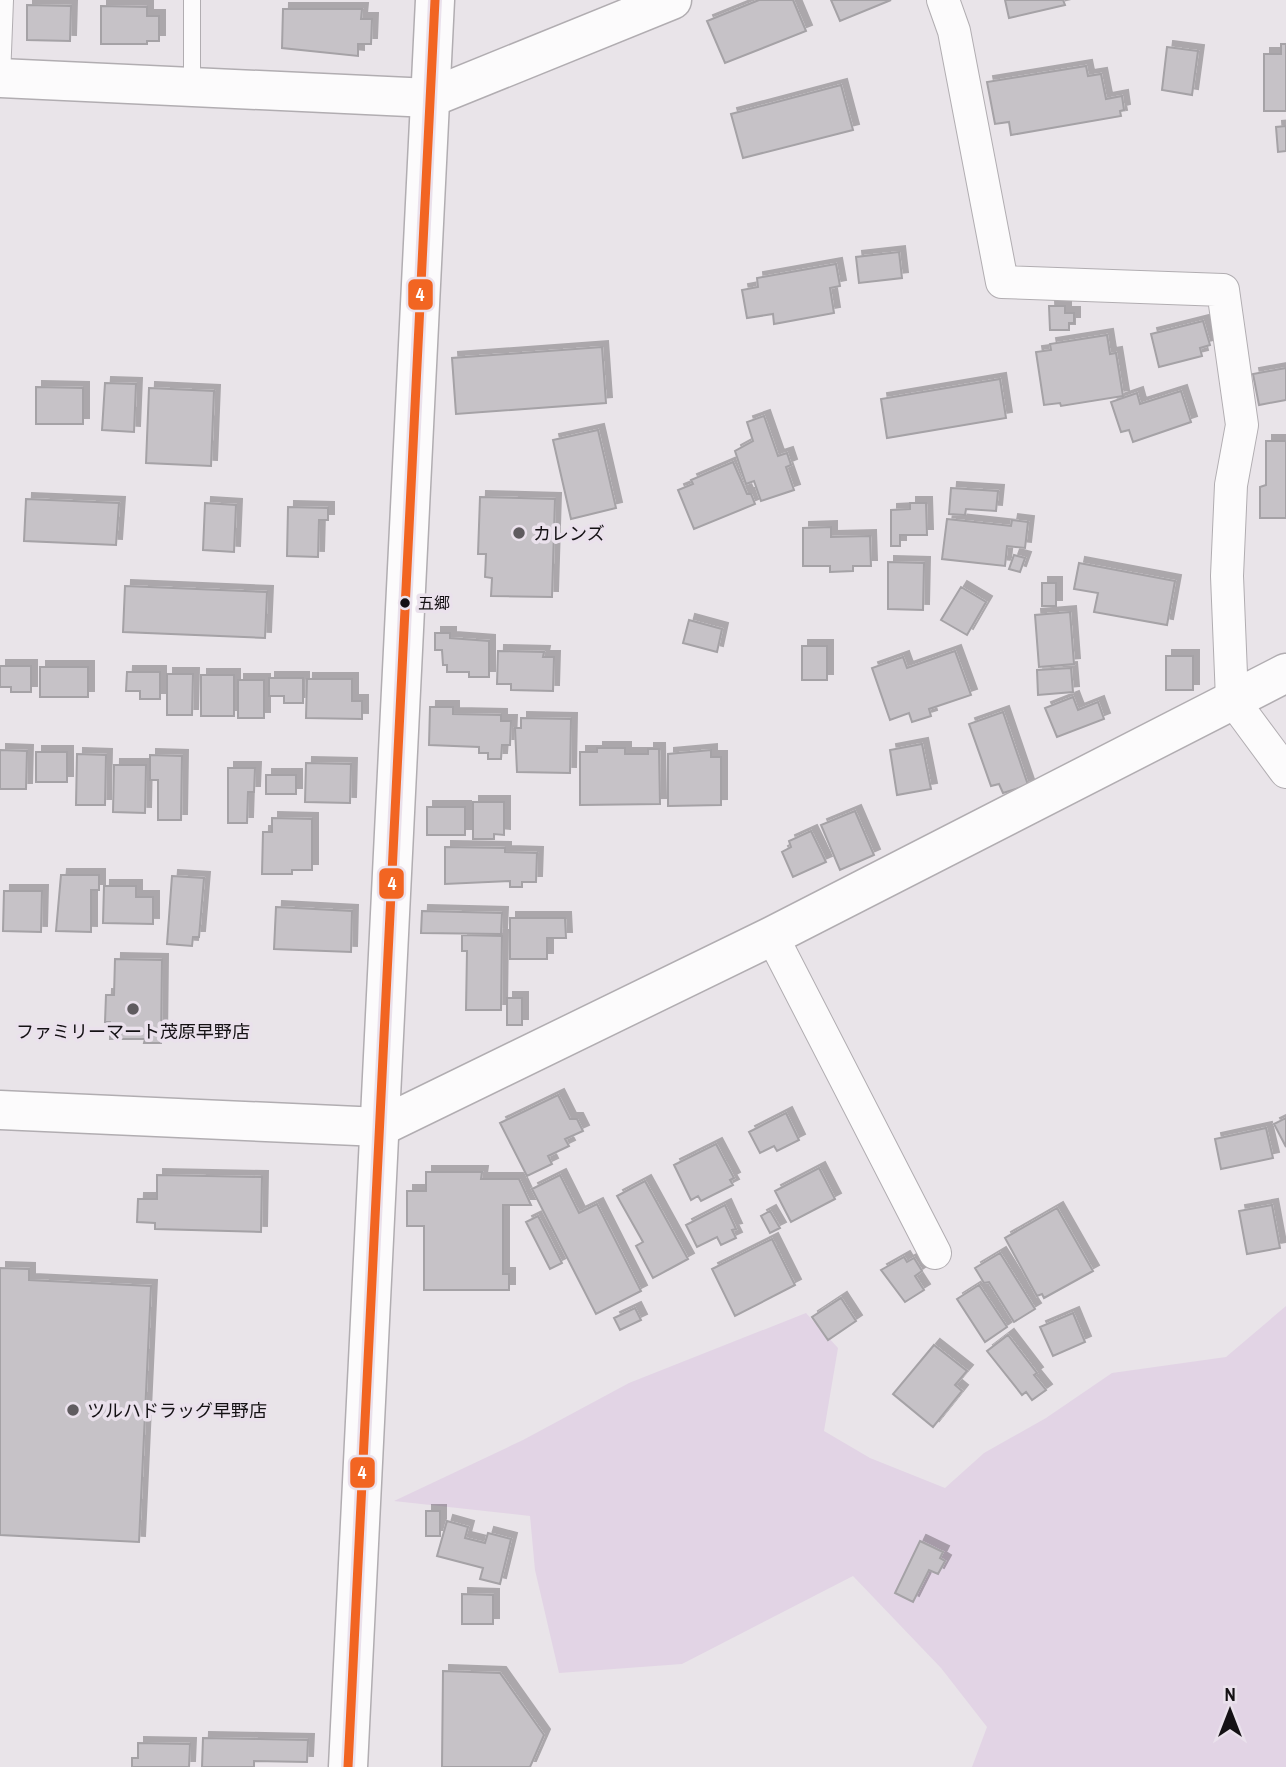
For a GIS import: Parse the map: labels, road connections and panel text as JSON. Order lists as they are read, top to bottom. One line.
{"places":["カレンズ","五郷","ファミリーマート茂原早野店","ツルハドラッグ早野店"],"lines":["transit line 4"],"north":"top"}
